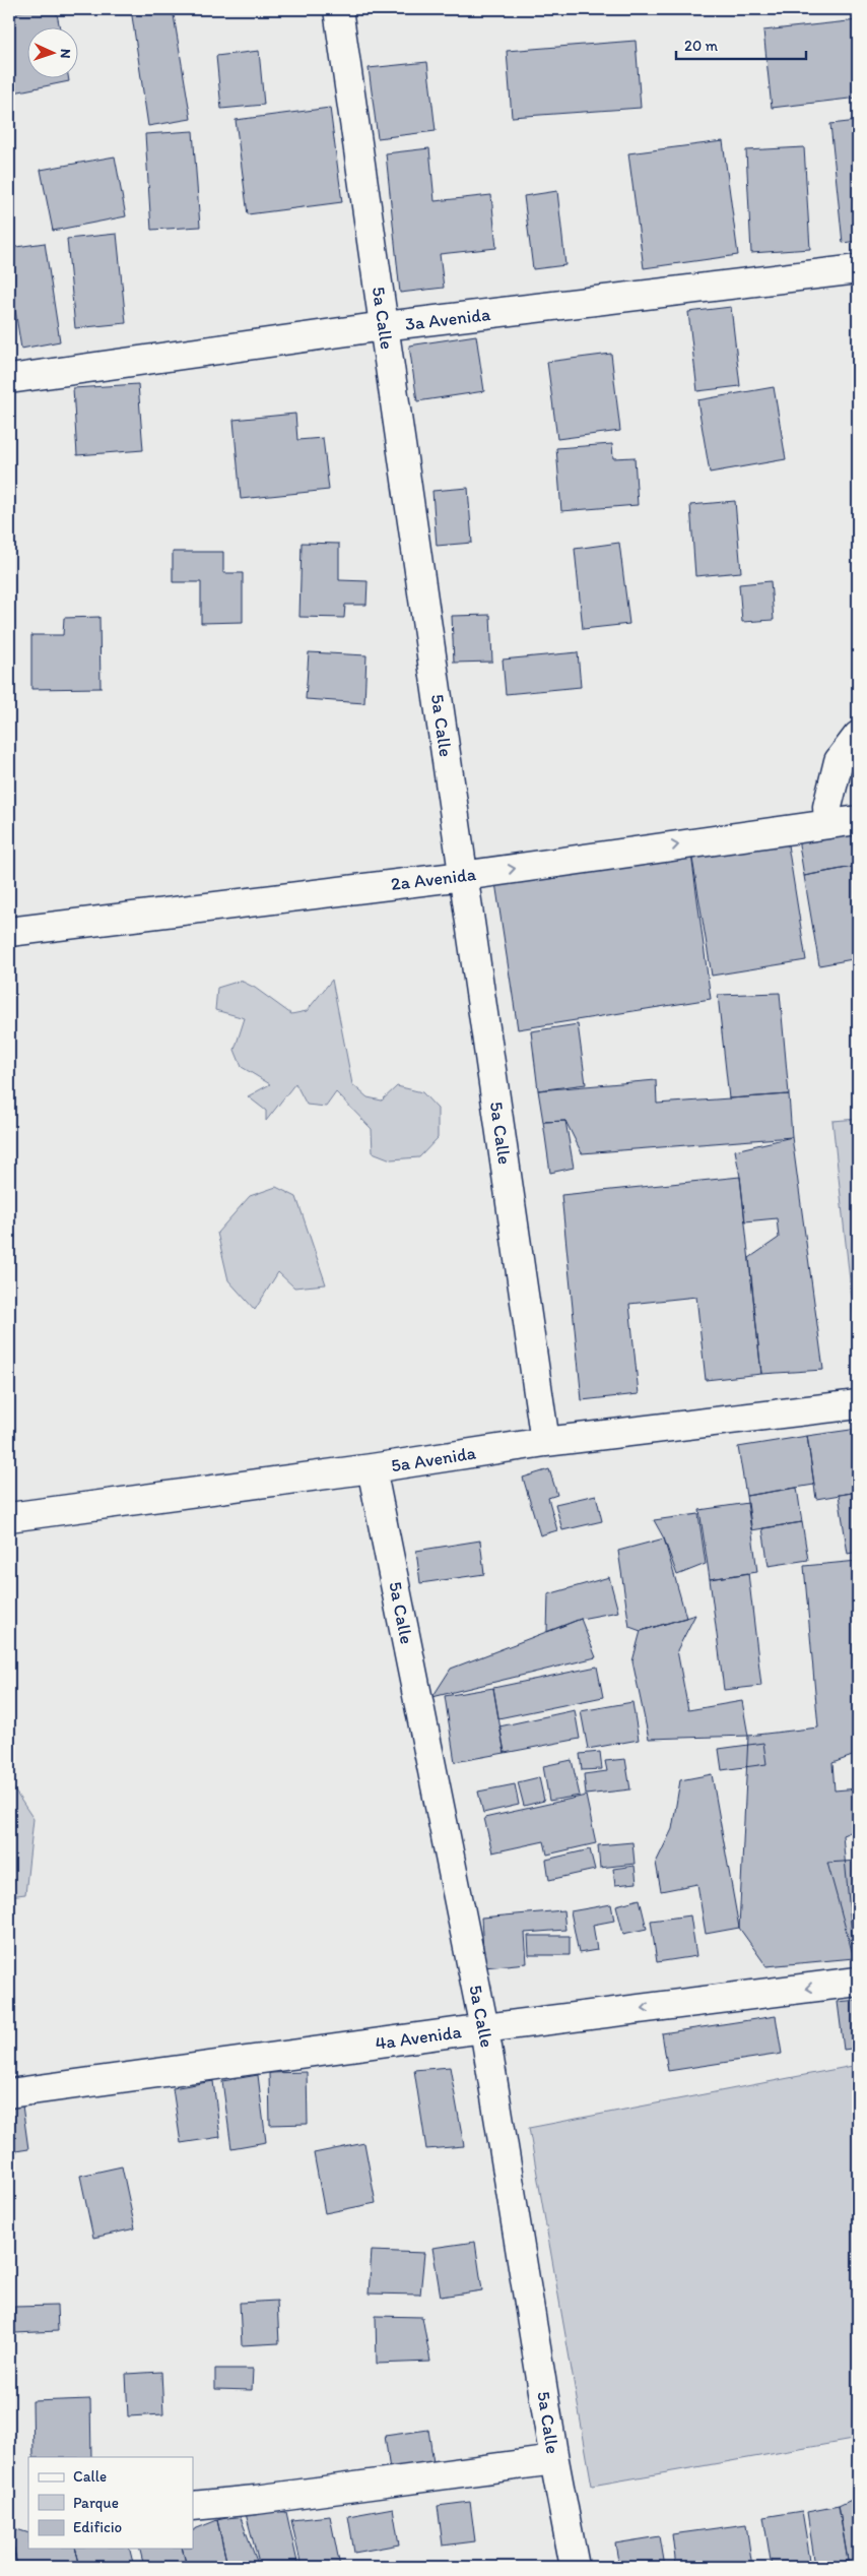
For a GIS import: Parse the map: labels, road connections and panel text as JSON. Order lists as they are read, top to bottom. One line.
{"streets":{"street":["5a Calle","3a Avenida","2a Avenida","5a Avenida","4a Avenida"]},"crossings":[["5a Calle","3a Avenida"],["5a Calle","2a Avenida"],["5a Calle","5a Avenida"],["5a Calle","4a Avenida"]],"one_way":["2a Avenida","4a Avenida"],"legend":["Calle","Parque","Edificio"],"scale_bar":"20 m","north":"right"}
